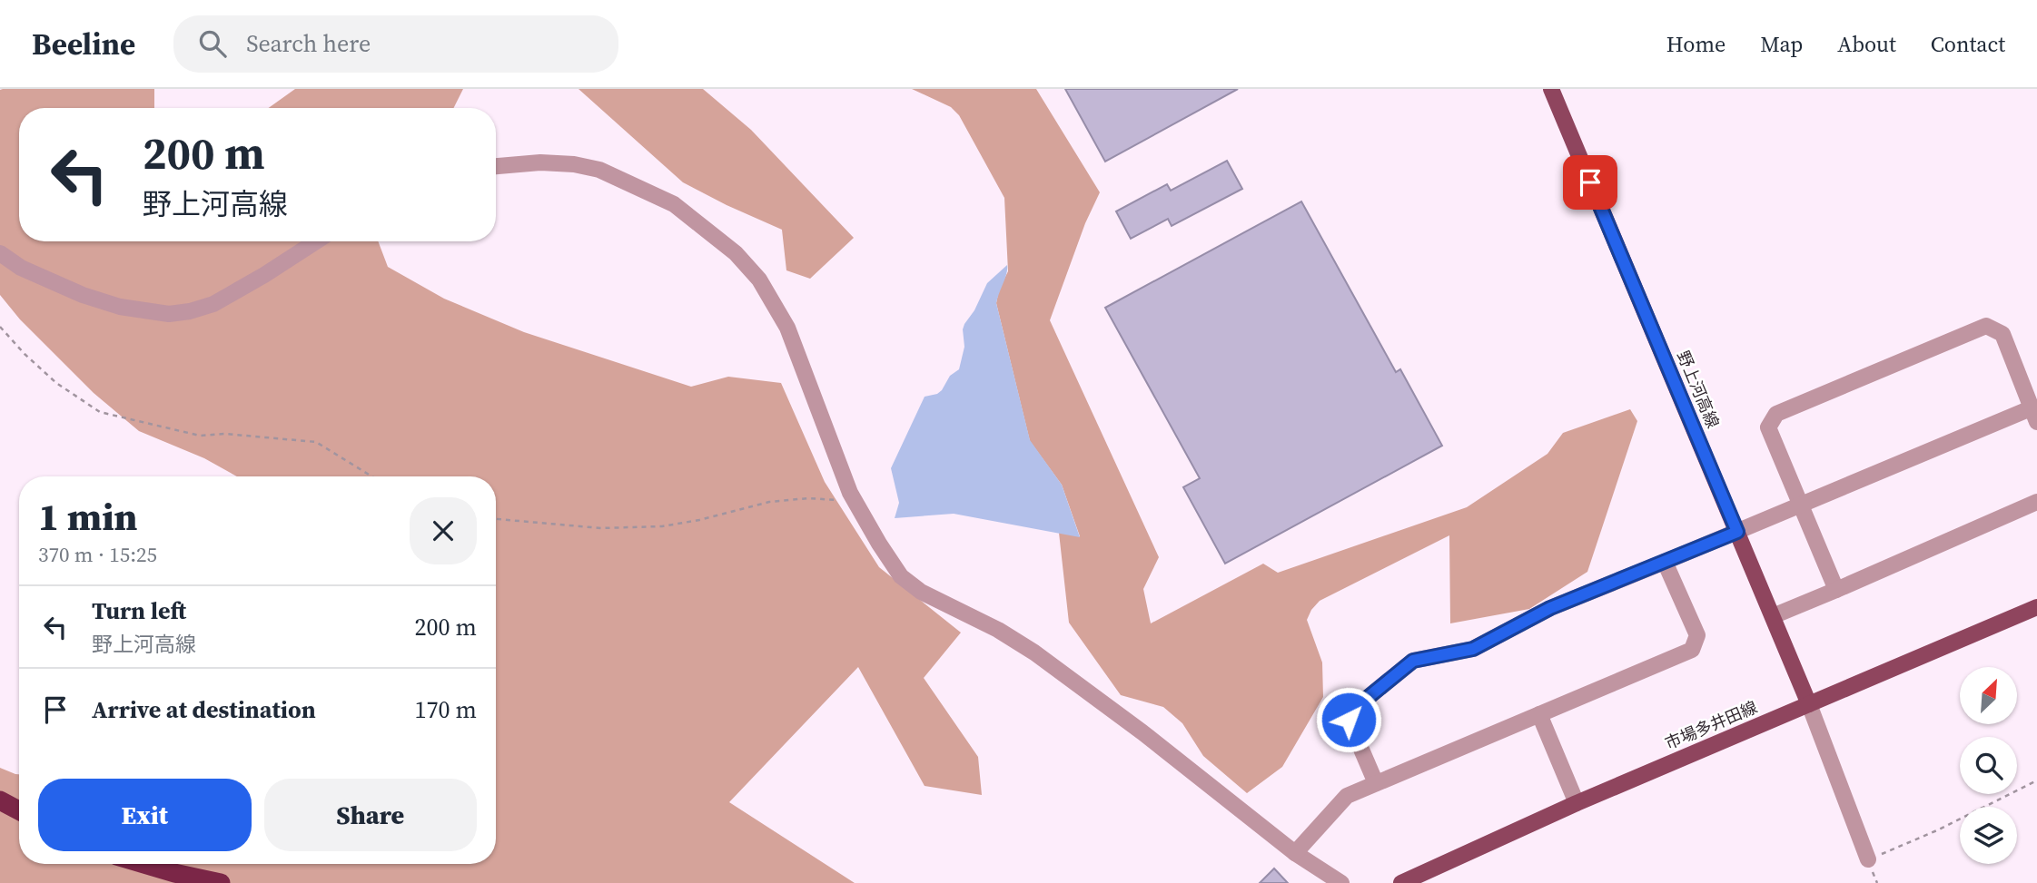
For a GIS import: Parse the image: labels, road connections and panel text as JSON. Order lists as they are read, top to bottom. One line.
{"streets":{"main road":["野上河高線","市場多井田線"]},"crossings":[["野上河高線","市場多井田線"]],"north":"top right","page":{"header":"Beeline","search":"Search here","nav":["Home","Map","About","Contact"],"turn":["200 m","野上河高線"],"heading":["1 min","370 m · 15:25"],"list":[{"name":"Turn left","note":"野上河高線","value":"200 m"},{"name":"Arrive at destination","value":"170 m"}],"buttons":["Exit","Share"]}}
